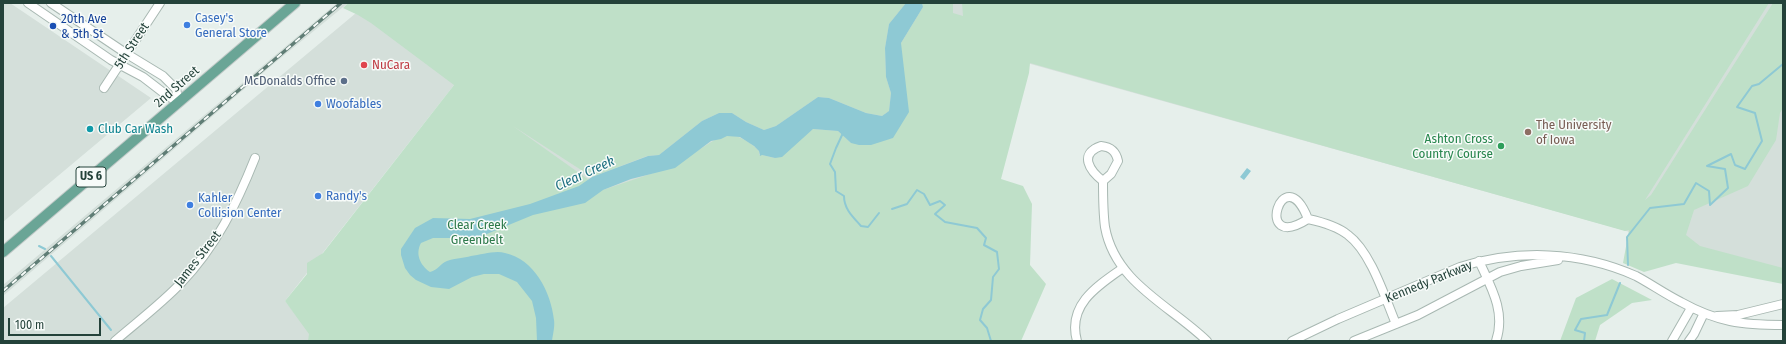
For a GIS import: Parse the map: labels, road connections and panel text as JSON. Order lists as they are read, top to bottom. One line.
{"streets":{"main road":["2nd Street","US 6"],"street":["5th Street","James Street","Kennedy Parkway"]},"water":["Clear Creek"],"parks":["Clear Creek Greenbelt"],"places":["Casey's General Store","20th Ave & 5th St","NuCara","McDonalds Office","Woofables","Club Car Wash","The University of Iowa","Ashton Cross Country Course","Randy's","Kahler Collision Center"],"scale_bar":"100 m"}
